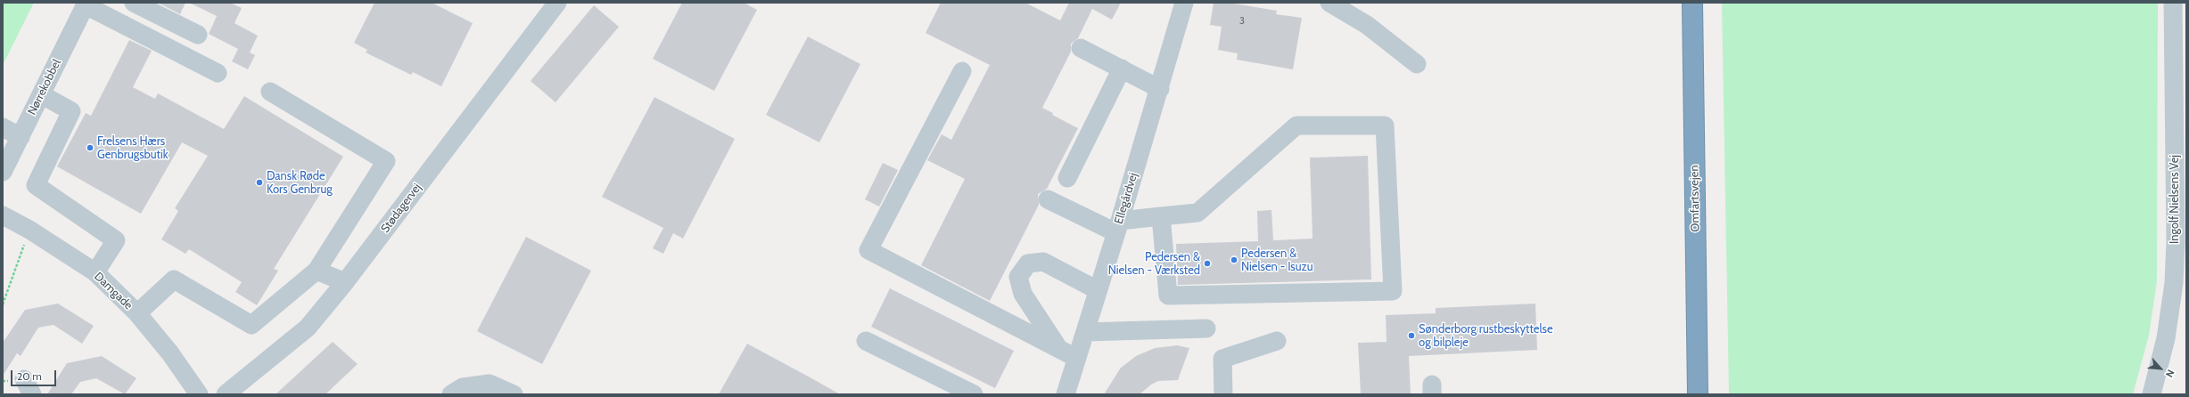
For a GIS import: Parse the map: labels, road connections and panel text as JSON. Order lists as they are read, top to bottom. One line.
{"streets":{"highway":["Omfartsvejen"],"street":["Nørrekobbel","Ellegårdvej","Ingolf Nielsens Vej","Stødagervej","Damgade"]},"places":["Frelsens Hærs Genbrugsbutik","Dansk Røde Kors Genbrug","Pedersen & Nielsen - Isuzu","Pedersen & Nielsen - Værksted","Sønderborg rustbeskyttelse og bilpleje"],"house_numbers":["3"],"scale_bar":"20 m","north":"bottom right"}
